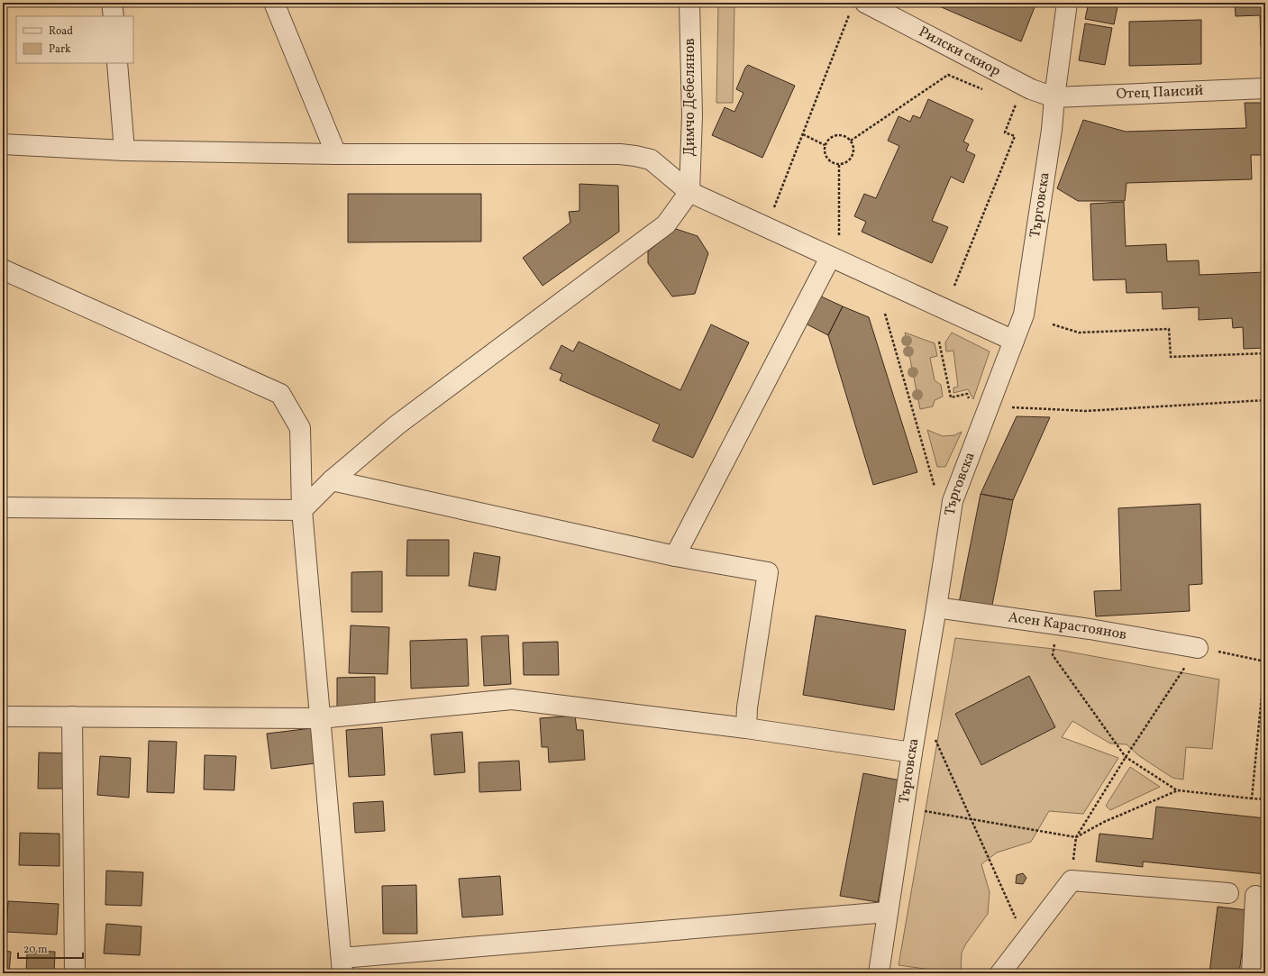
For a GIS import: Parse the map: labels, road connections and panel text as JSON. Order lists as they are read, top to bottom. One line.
{"streets":{"street":["Рилски скиор","Отец Паисий","Димчо Дебелянов","Търговска","Асен Карастоянов"]},"crossings":[["Рилски скиор","Отец Паисий"],["Рилски скиор","Търговска"],["Отец Паисий","Търговска"],["Търговска","Асен Карастоянов"]],"legend":["Road","Park"],"scale_bar":"20 m"}
